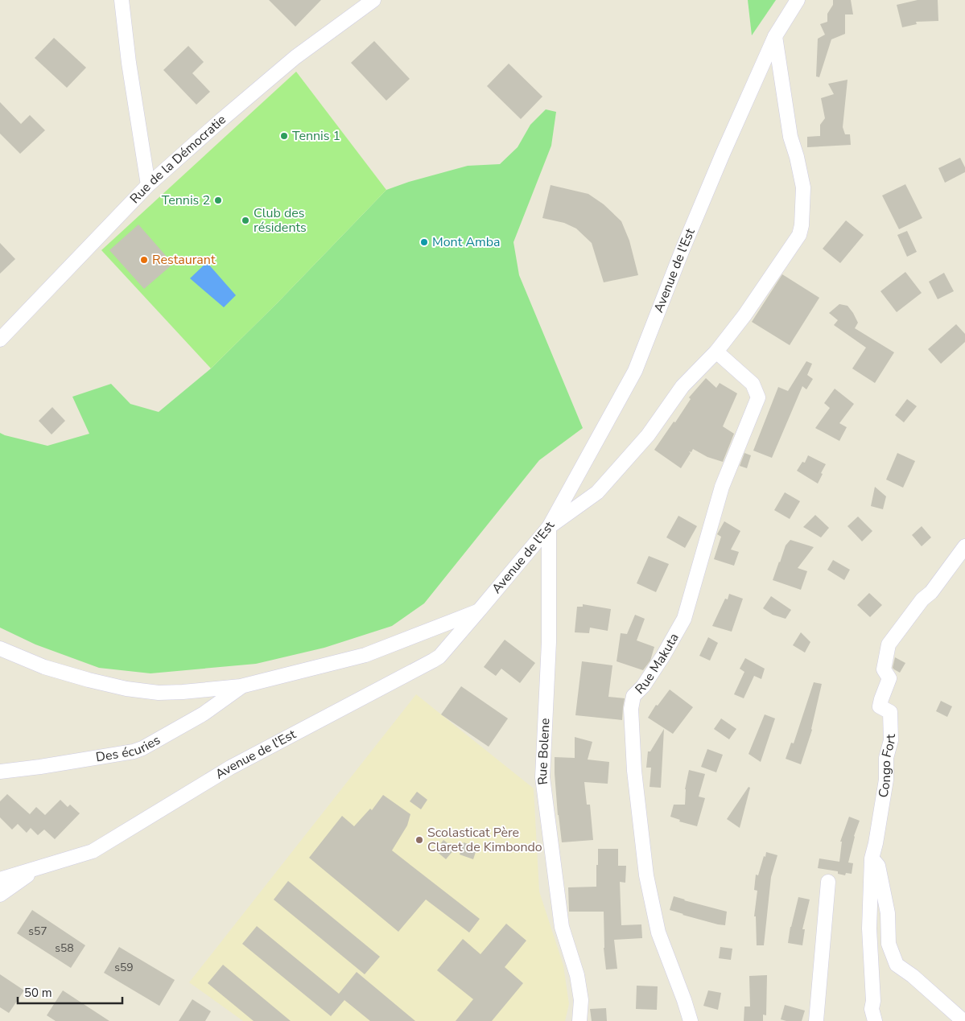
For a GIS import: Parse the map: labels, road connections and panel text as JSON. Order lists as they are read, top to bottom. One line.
{"streets":{"street":["Rue de la Démocratie","Avenue de l'Est","Rue Makuta","Des écuries","Rue Bolene","Congo Fort"]},"crossings":[["Avenue de l'Est","Rue Bolene"]],"places":["Tennis 1","Tennis 2","Club des résidents","Mont Amba","Restaurant","Scolasticat Père Claret de Kimbondo"],"house_numbers":["s57","s58","s59"],"scale_bar":"50 m"}
